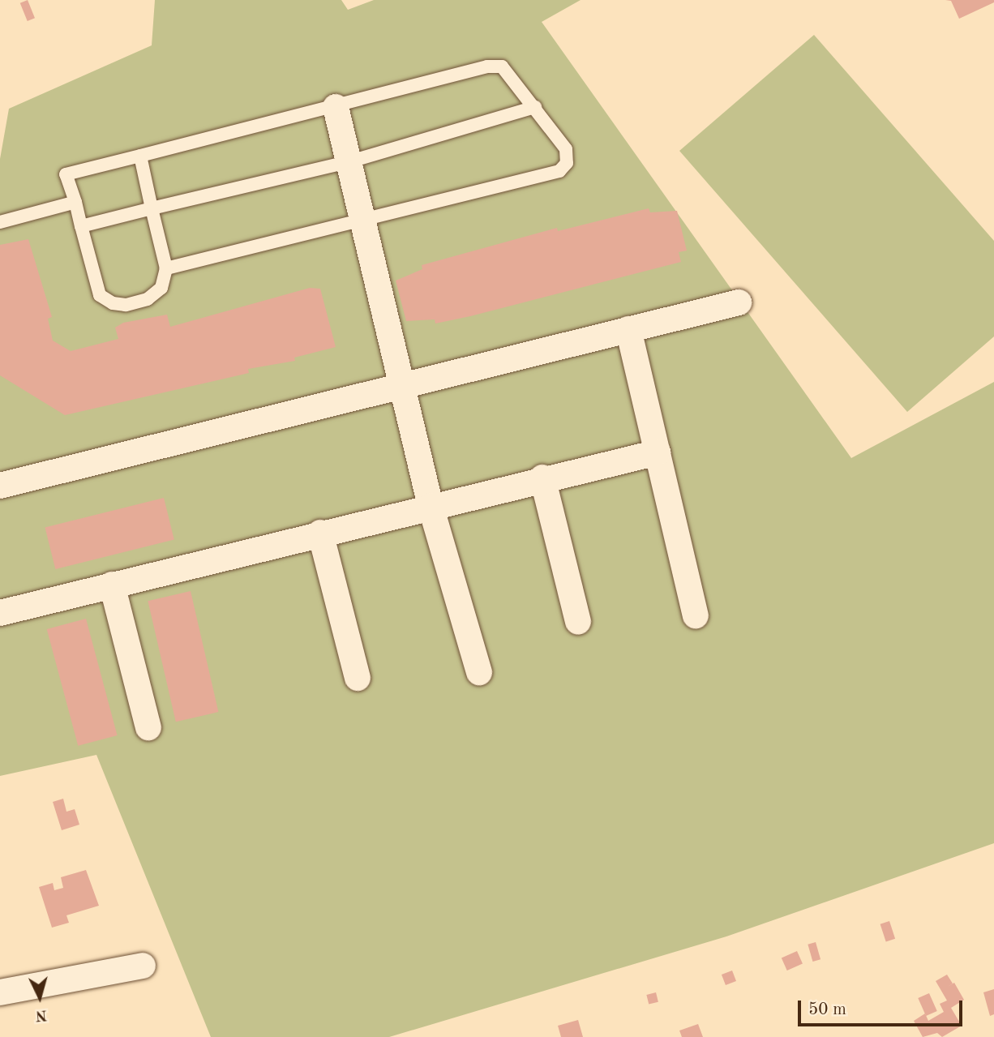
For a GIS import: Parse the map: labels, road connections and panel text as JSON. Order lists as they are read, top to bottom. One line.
{"scale_bar":"50 m","north":"bottom"}
